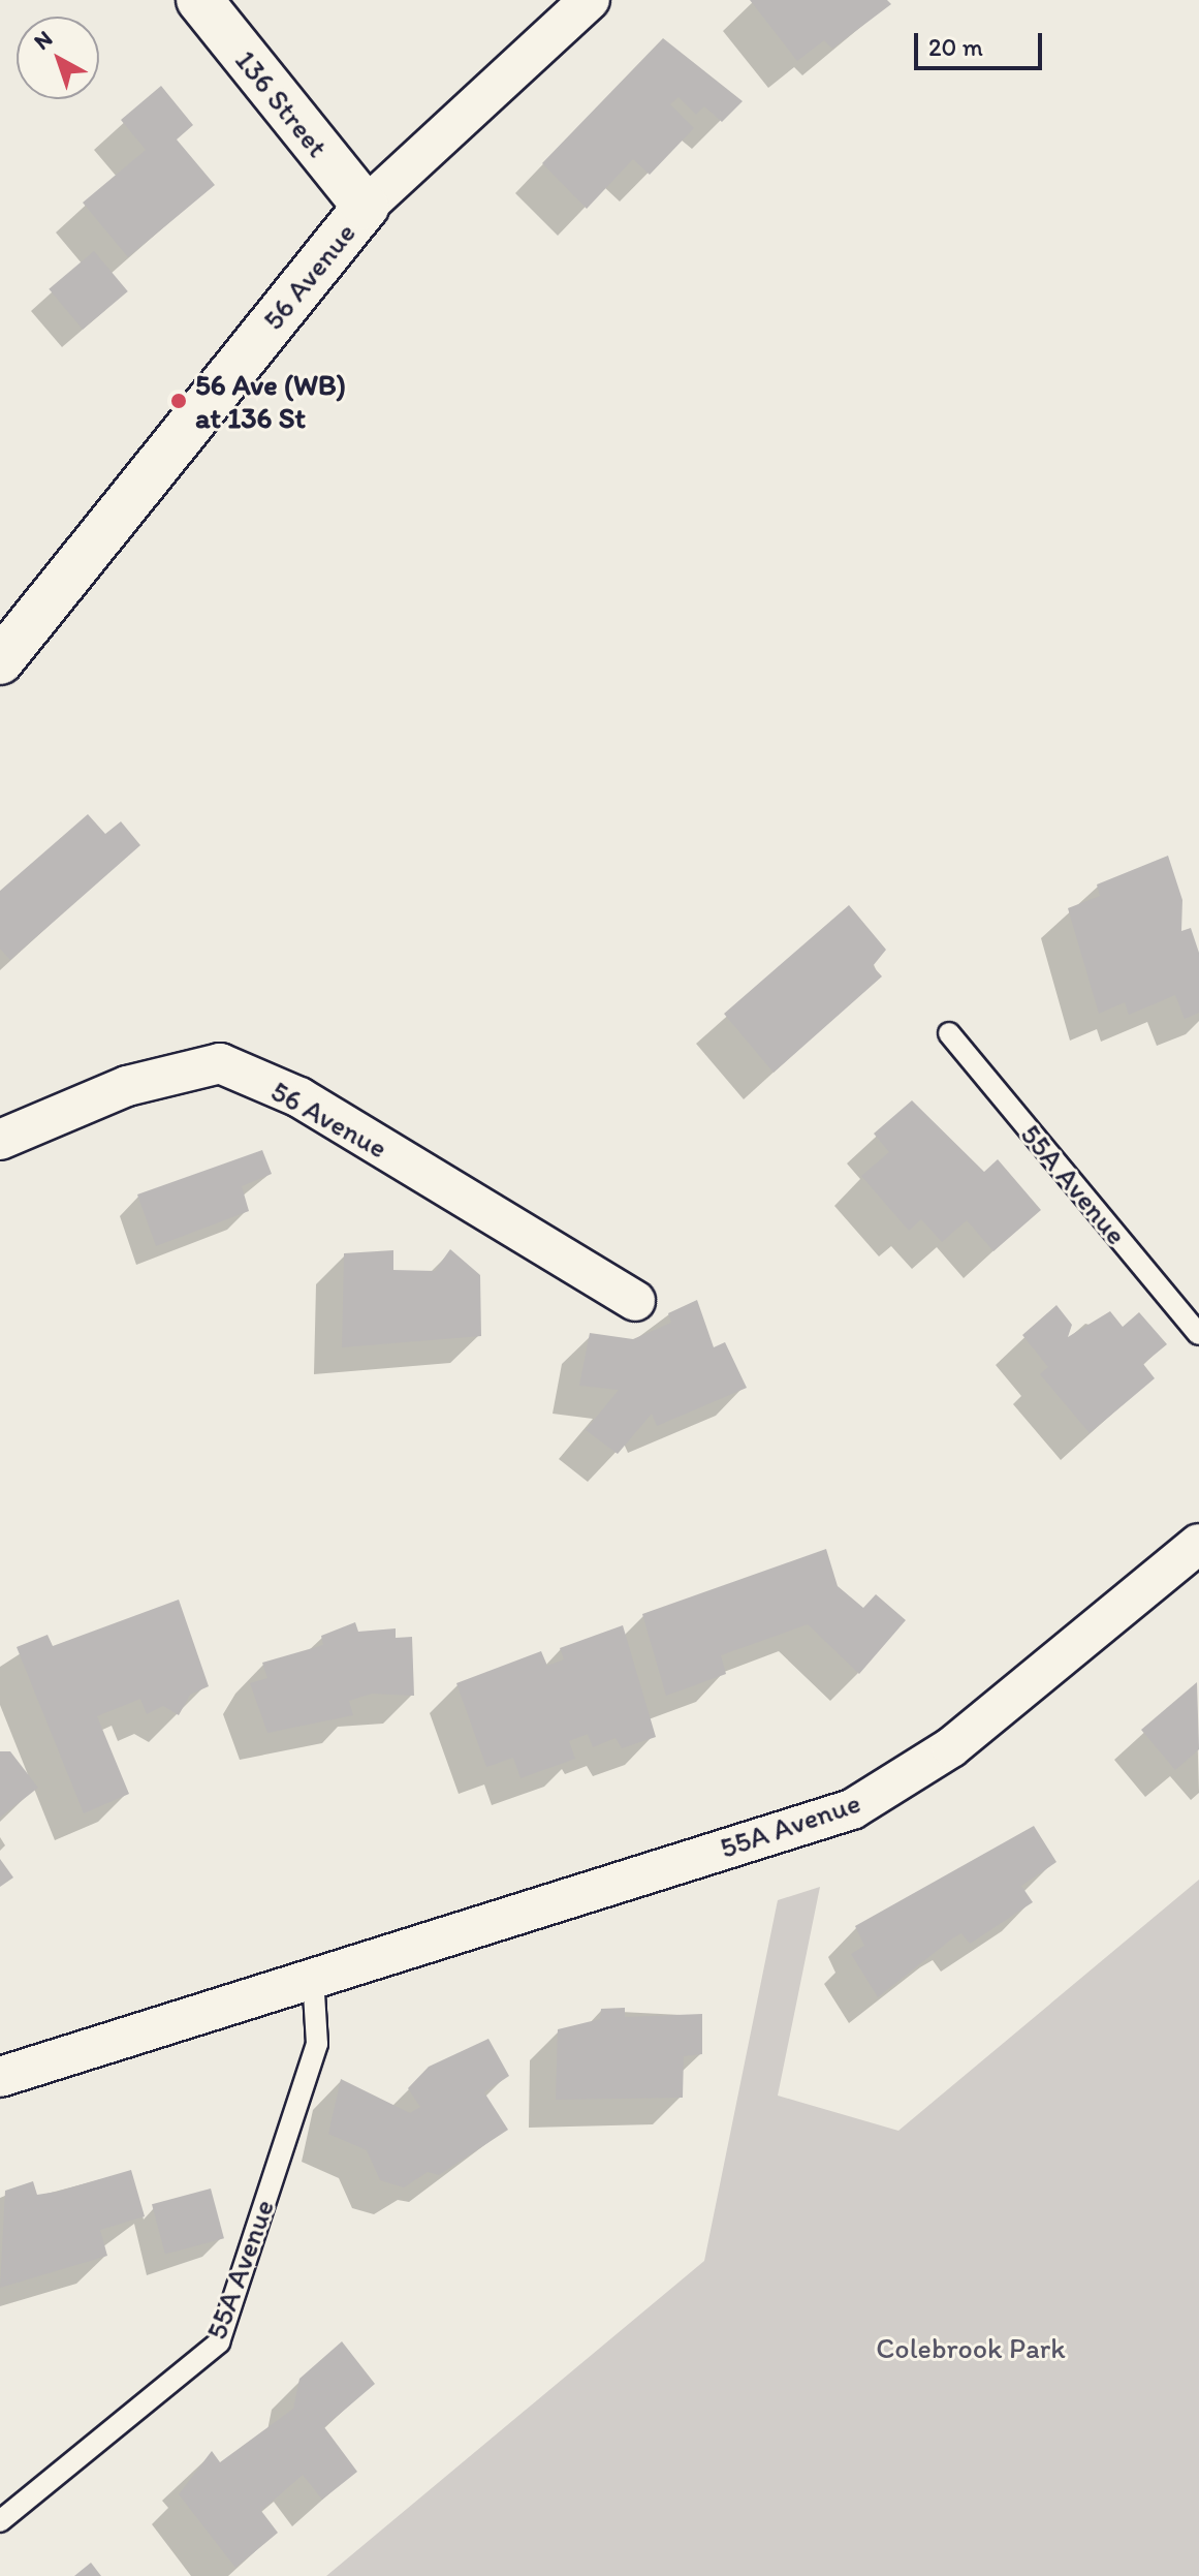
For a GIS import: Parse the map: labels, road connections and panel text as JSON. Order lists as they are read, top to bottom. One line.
{"streets":{"street":["136 Street","56 Avenue","55A Avenue"]},"crossings":[["136 Street","56 Avenue"]],"parks":["Colebrook Park"],"places":["56 Ave (WB) at 136 St"],"scale_bar":"20 m","north":"top left"}
